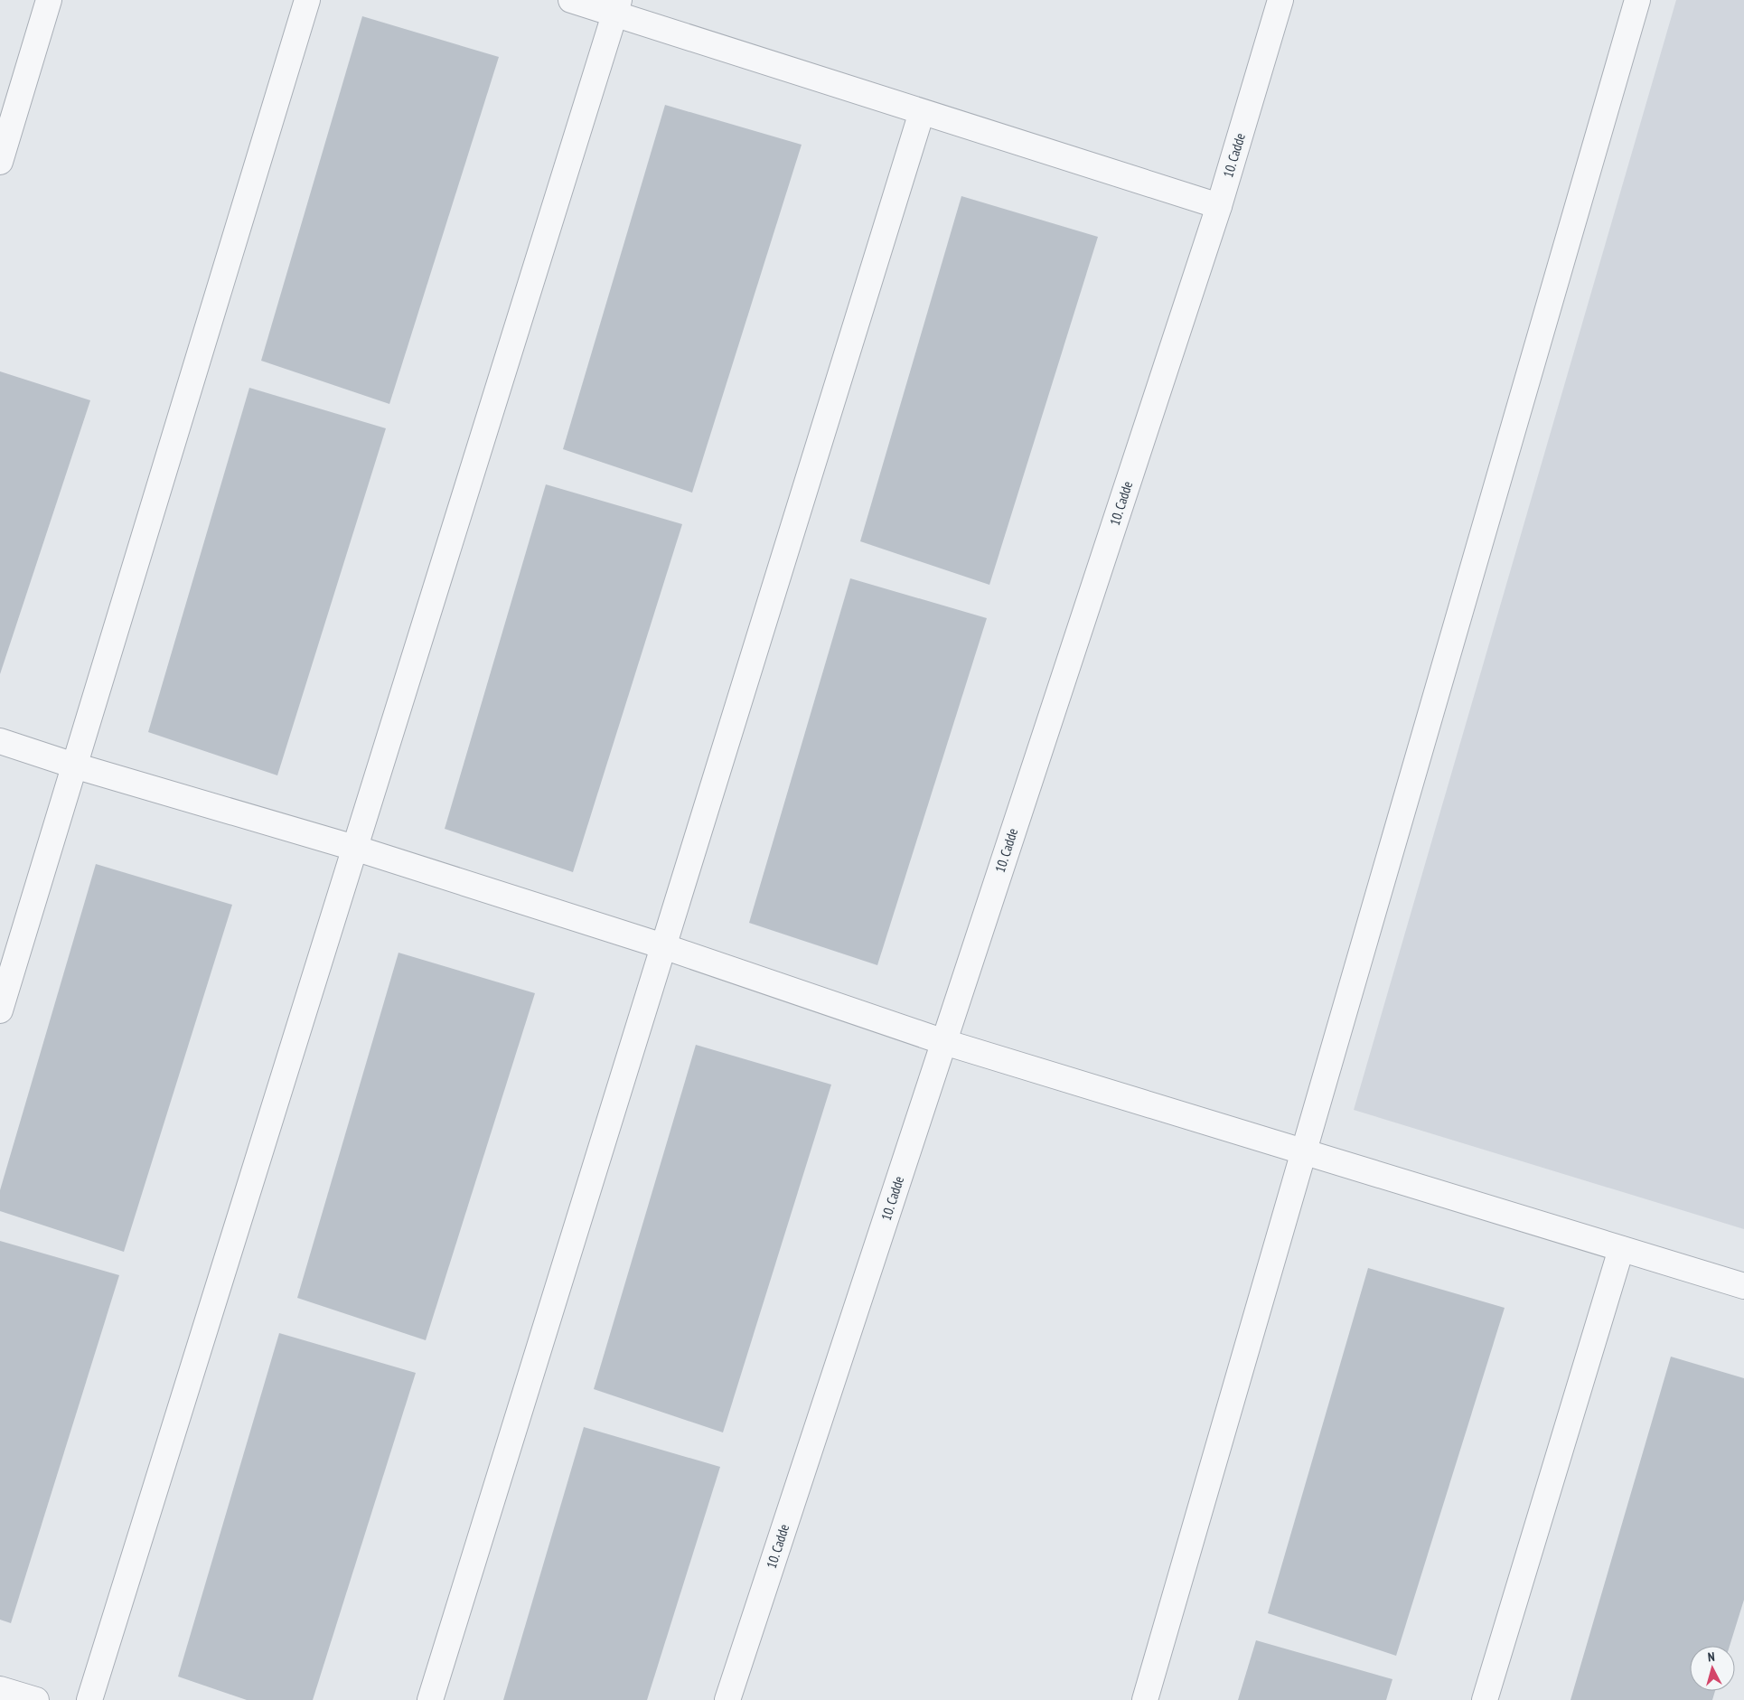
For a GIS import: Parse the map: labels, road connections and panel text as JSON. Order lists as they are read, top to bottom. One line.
{"streets":{"street":["10. Cadde"]},"north":"top"}
